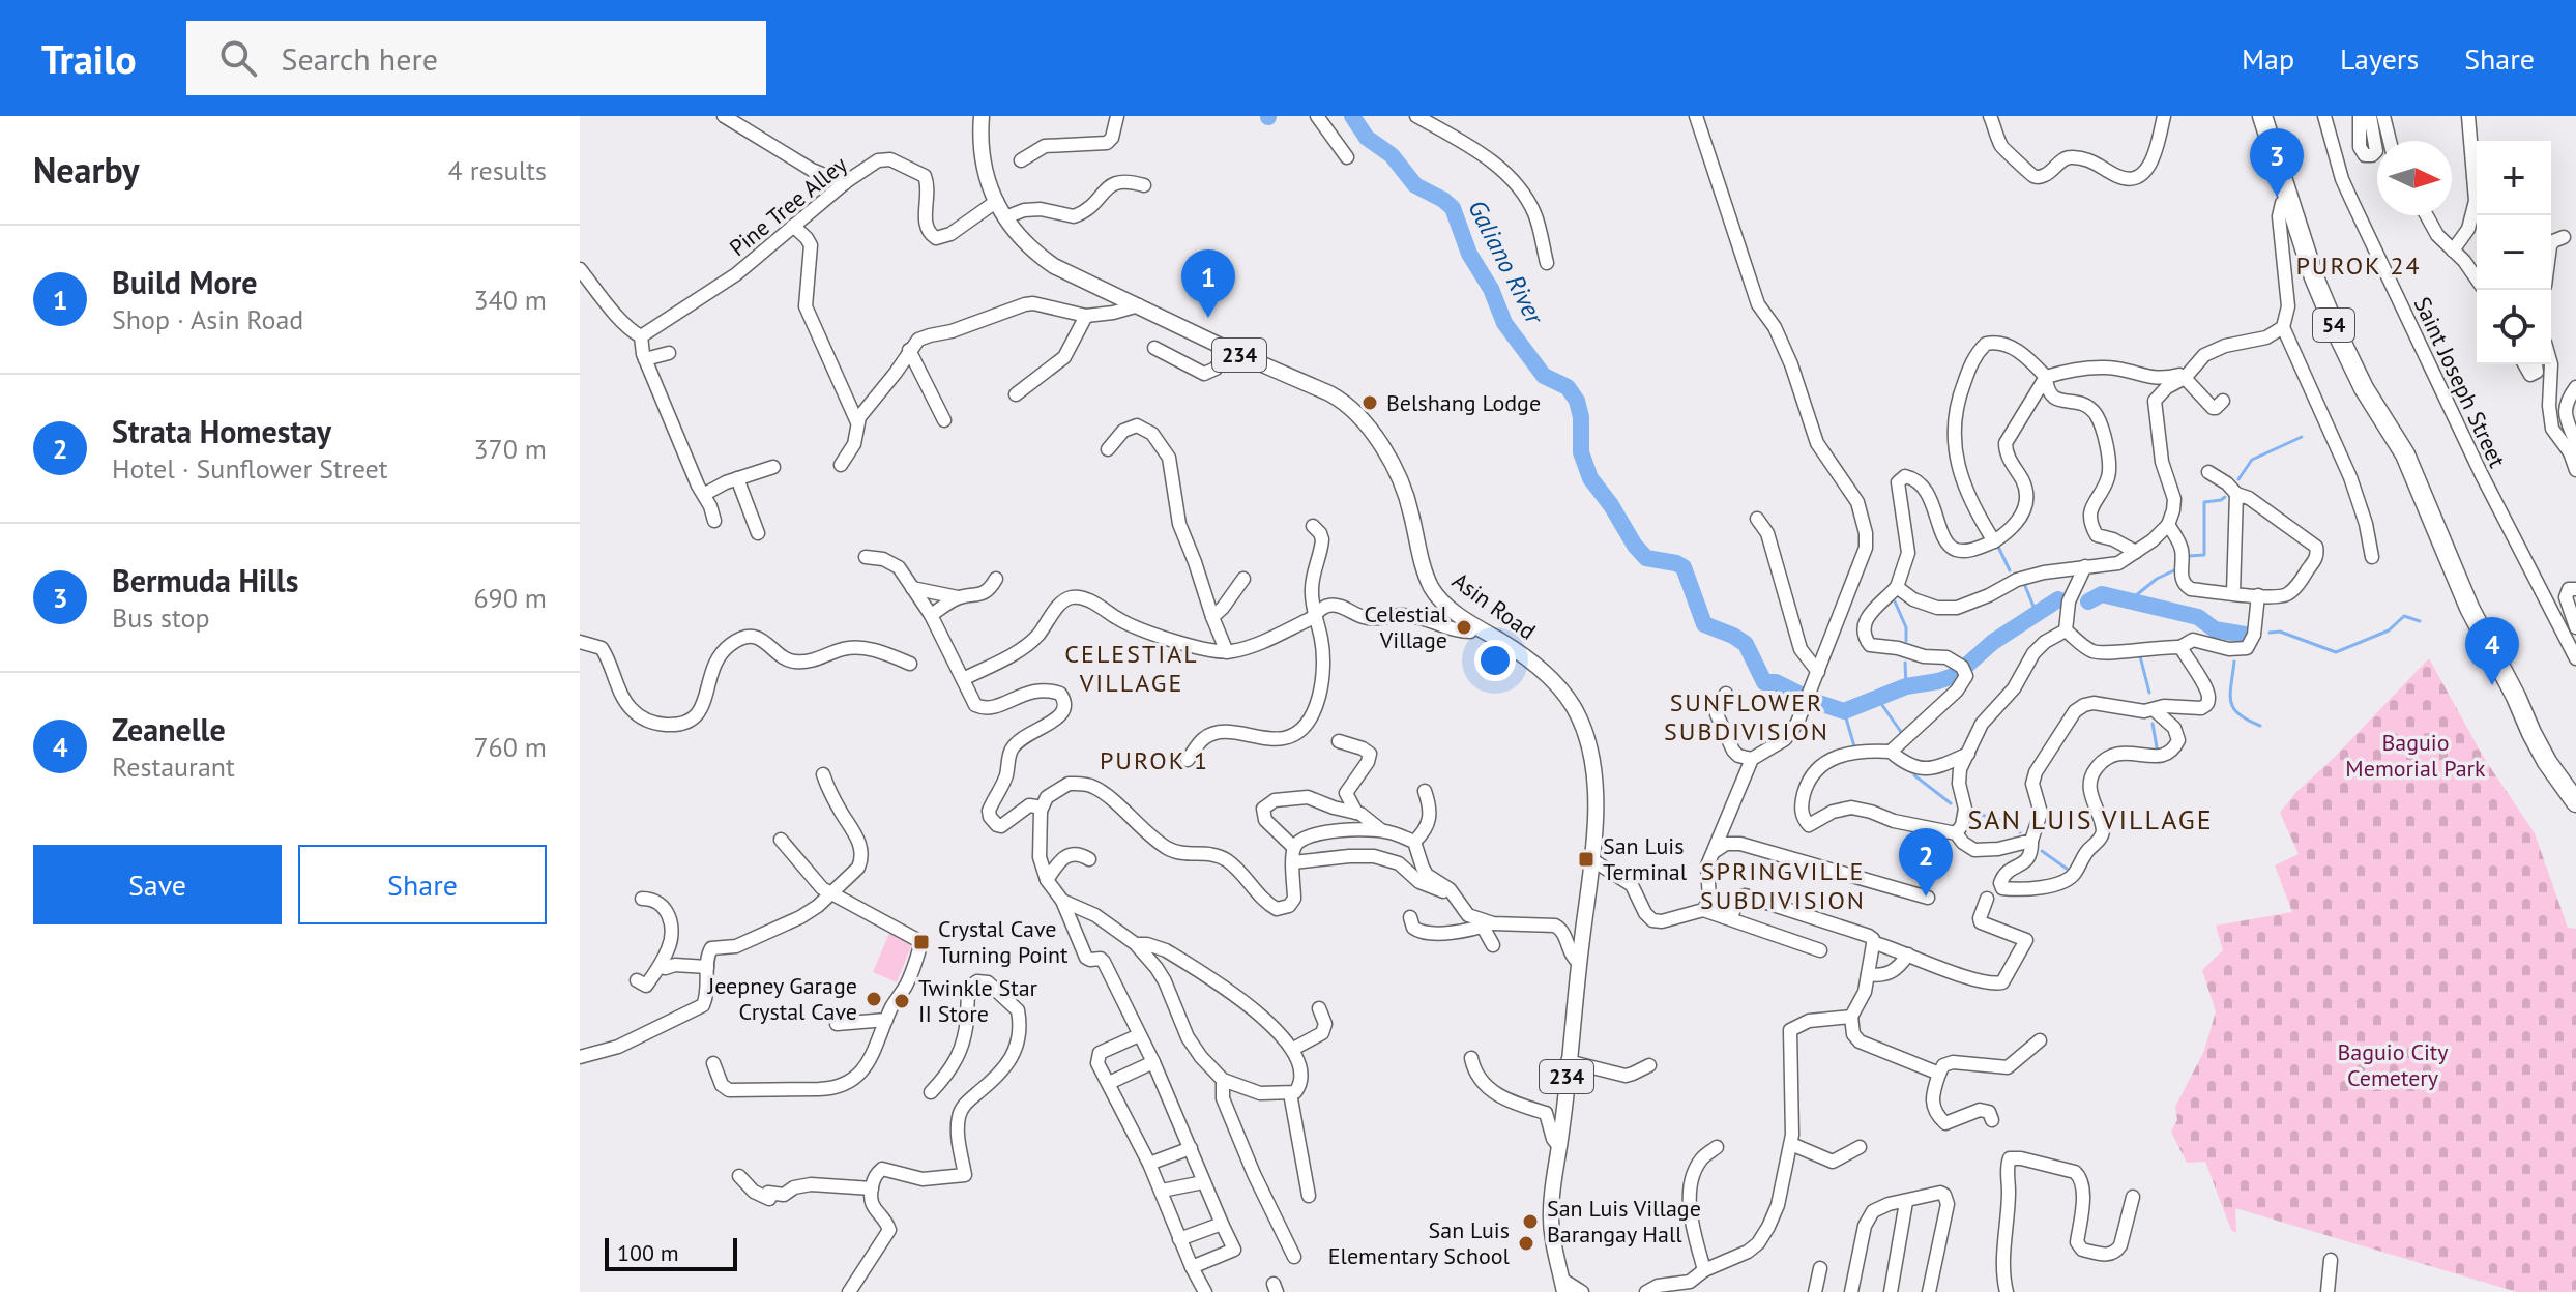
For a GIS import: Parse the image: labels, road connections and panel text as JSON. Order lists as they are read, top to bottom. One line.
{"streets":{"highway":["54"],"main road":["234","Asin Road"],"street":["Pine Tree Alley","Saint Joseph Street"]},"crossings":[["Pine Tree Alley","Asin Road"]],"districts":["PUROK 24","CELESTIAL VILLAGE","SUNFLOWER SUBDIVISION","PUROK 1","SAN LUIS VILLAGE","SPRINGVILLE SUBDIVISION"],"water":["Galiano River"],"parks":["Baguio Memorial Park","Baguio City Cemetery"],"places":{"other":["Belshang Lodge","Celestial Village","Jeepney Garage Crystal Cave","Twinkle Star II Store","San Luis Village Barangay Hall","San Luis Elementary School"],"transit":["San Luis Terminal","Crystal Cave Turning Point"]},"scale_bar":"100 m","north":"right","page":{"header":"Trailo","search":"Search here","nav":["Map","Layers","Share"],"heading":["Nearby","4 results"],"pins":["3","1","4","2"],"map_buttons":["+","−"],"list":[{"mark":"1","name":"Build More","note":"Shop · Asin Road","value":"340 m"},{"mark":"2","name":"Strata Homestay","note":"Hotel · Sunflower Street","value":"370 m"},{"mark":"3","name":"Bermuda Hills","note":"Bus stop","value":"690 m"},{"mark":"4","name":"Zeanelle","note":"Restaurant","value":"760 m"}],"buttons":["Save","Share"],"scale":"100 m"}}
